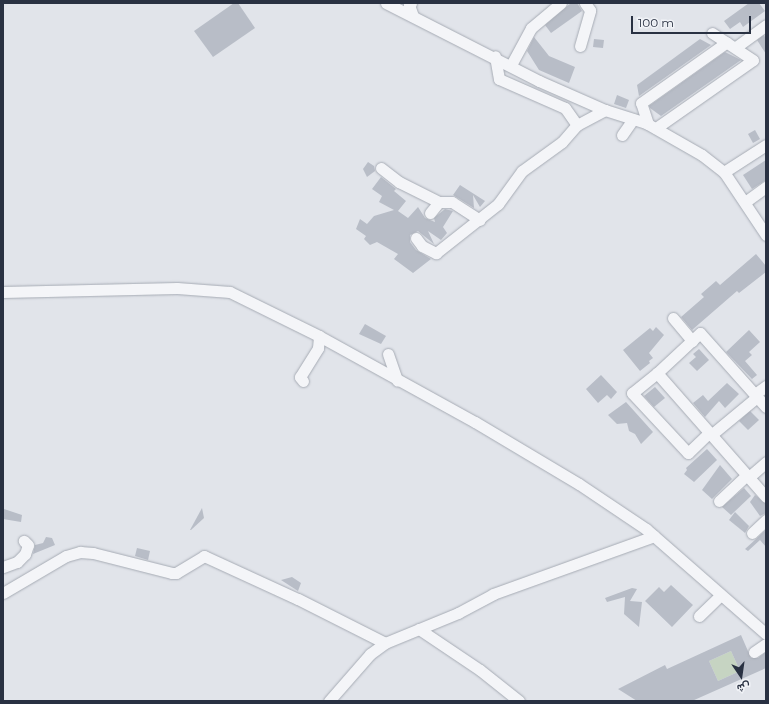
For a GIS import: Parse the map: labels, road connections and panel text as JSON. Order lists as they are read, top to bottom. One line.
{"scale_bar":"100 m","north":"bottom"}
